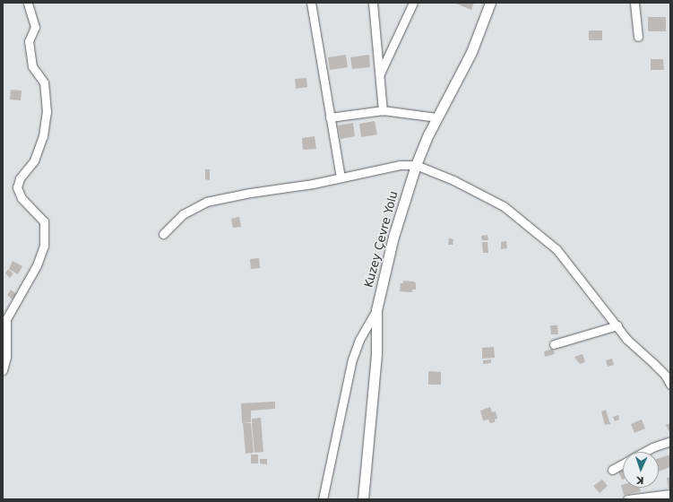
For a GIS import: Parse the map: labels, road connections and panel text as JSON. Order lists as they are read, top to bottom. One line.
{"streets":{"main road":["Kuzey Çevre Yolu"]},"north":"bottom"}
